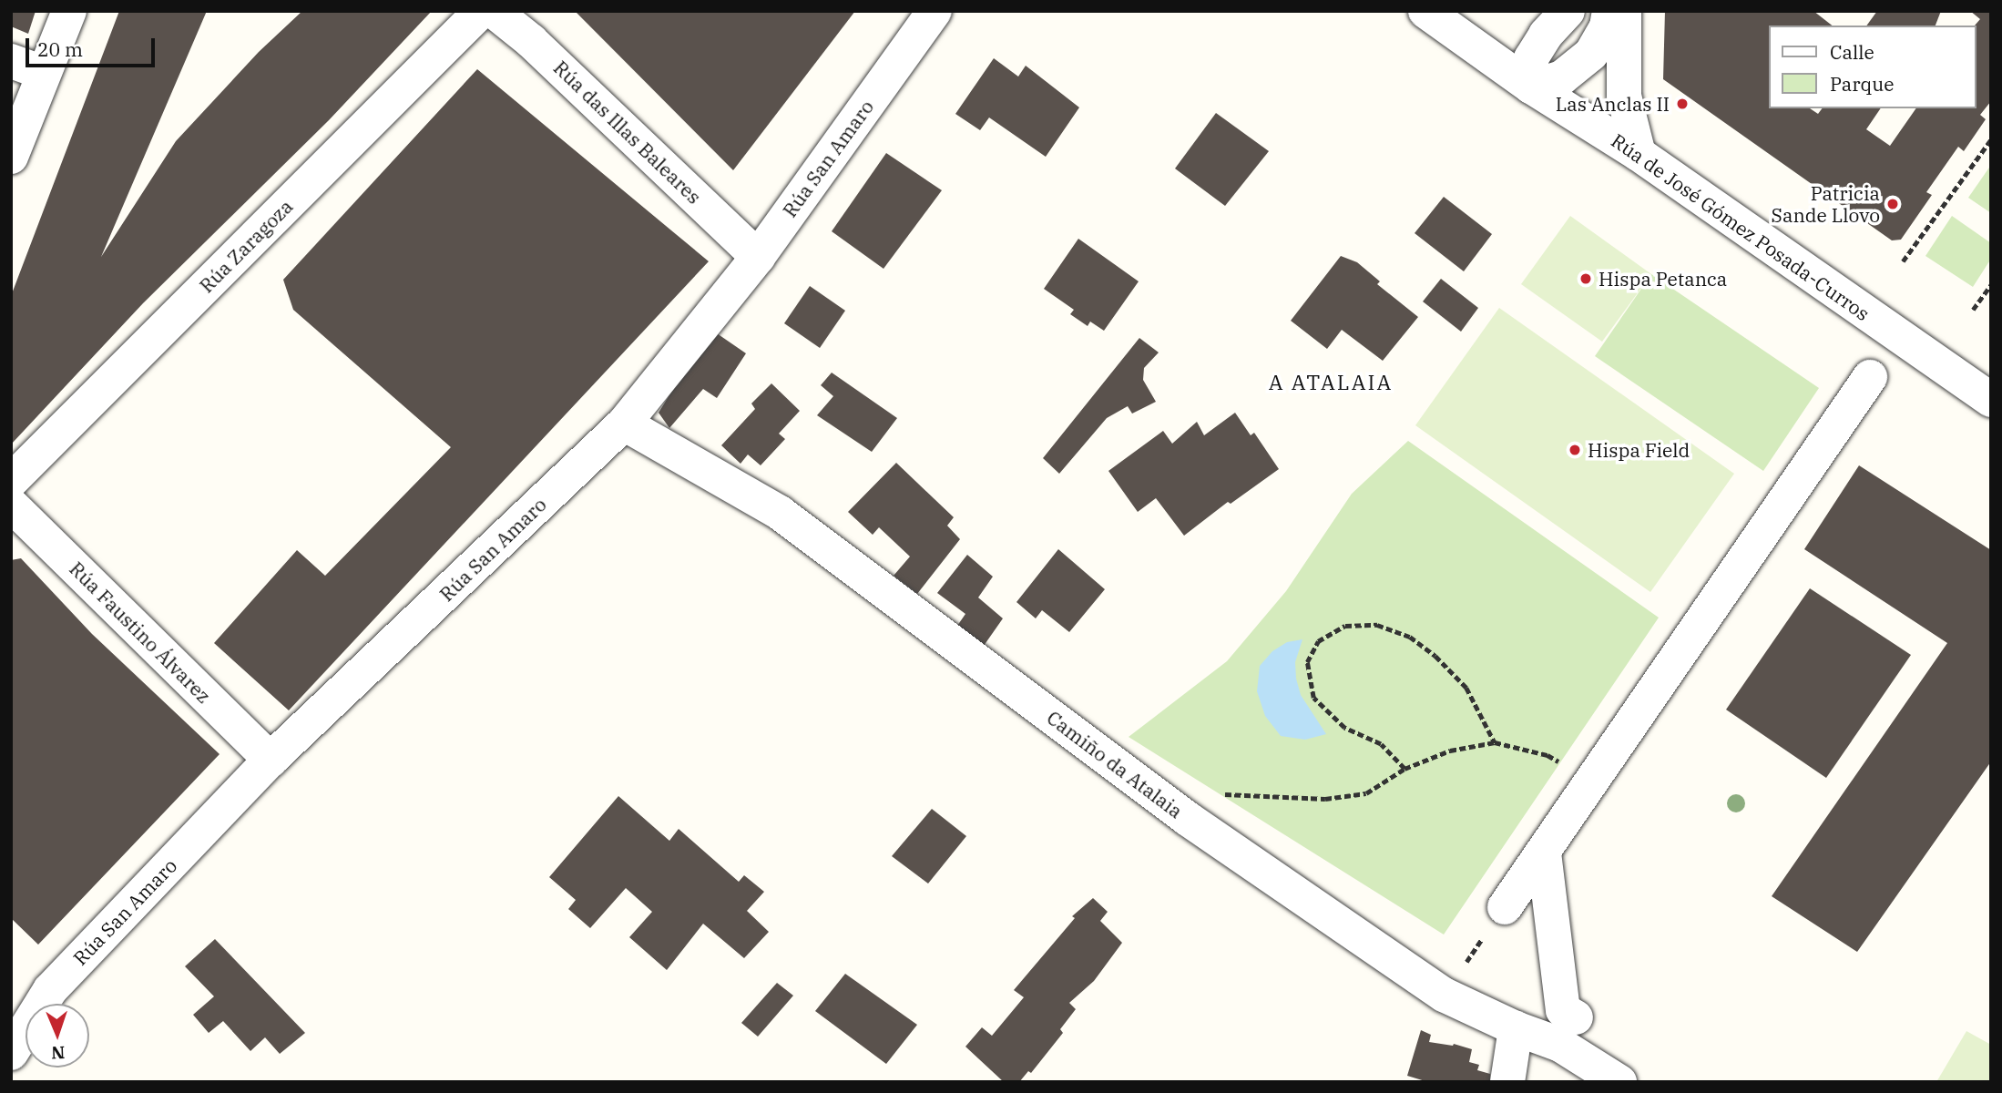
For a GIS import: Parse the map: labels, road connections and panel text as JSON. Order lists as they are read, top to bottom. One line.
{"streets":{"street":["Rúa das Illas Baleares","Rúa San Amaro","Rúa de José Gómez Posada-Curros","Rúa Zaragoza","Rúa Faustino Álvarez","Camiño da Atalaia"]},"crossings":[["Rúa das Illas Baleares","Rúa San Amaro"],["Rúa San Amaro","Rúa Faustino Álvarez"],["Rúa San Amaro","Camiño da Atalaia"]],"districts":["A ATALAIA"],"places":["Las Anclas II","Patricia Sande Llovo","Hispa Petanca","Hispa Field"],"legend":["Calle","Parque"],"scale_bar":"20 m","north":"bottom"}
